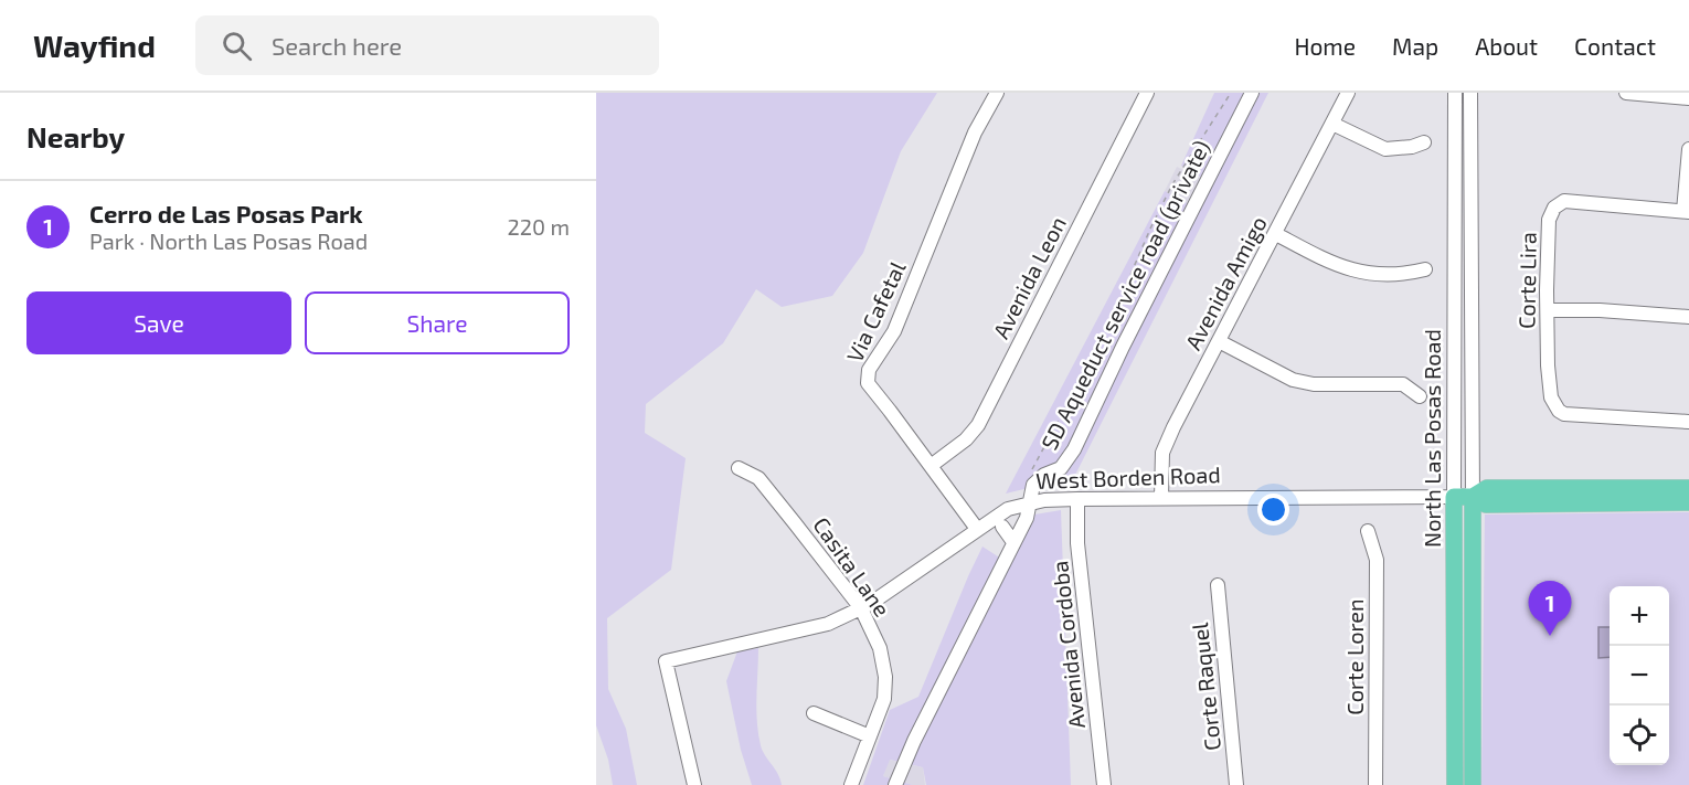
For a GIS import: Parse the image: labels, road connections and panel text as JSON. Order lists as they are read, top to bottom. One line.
{"streets":{"main road":["North Las Posas Road","West Borden Road"],"street":["Avenida Leon","Corte Lira","Avenida Amigo","SD Aqueduct service road (private)","Via Cafetal","Casita Lane","Avenida Cordoba","Corte Loren","Corte Raquel"]},"crossings":[["Avenida Leon","Via Cafetal"],["Avenida Amigo","West Borden Road"],["SD Aqueduct service road (private)","West Borden Road"],["Via Cafetal","West Borden Road"],["North Las Posas Road","West Borden Road"],["West Borden Road","Casita Lane"],["West Borden Road","Avenida Cordoba"]],"page":{"header":"Wayfind","search":"Search here","nav":["Home","Map","About","Contact"],"heading":"Nearby","list":[{"mark":"1","name":"Cerro de Las Posas Park","note":"Park · North Las Posas Road","value":"220 m"}],"buttons":["Save","Share"],"pins":"1","map_buttons":["+","−"]}}
